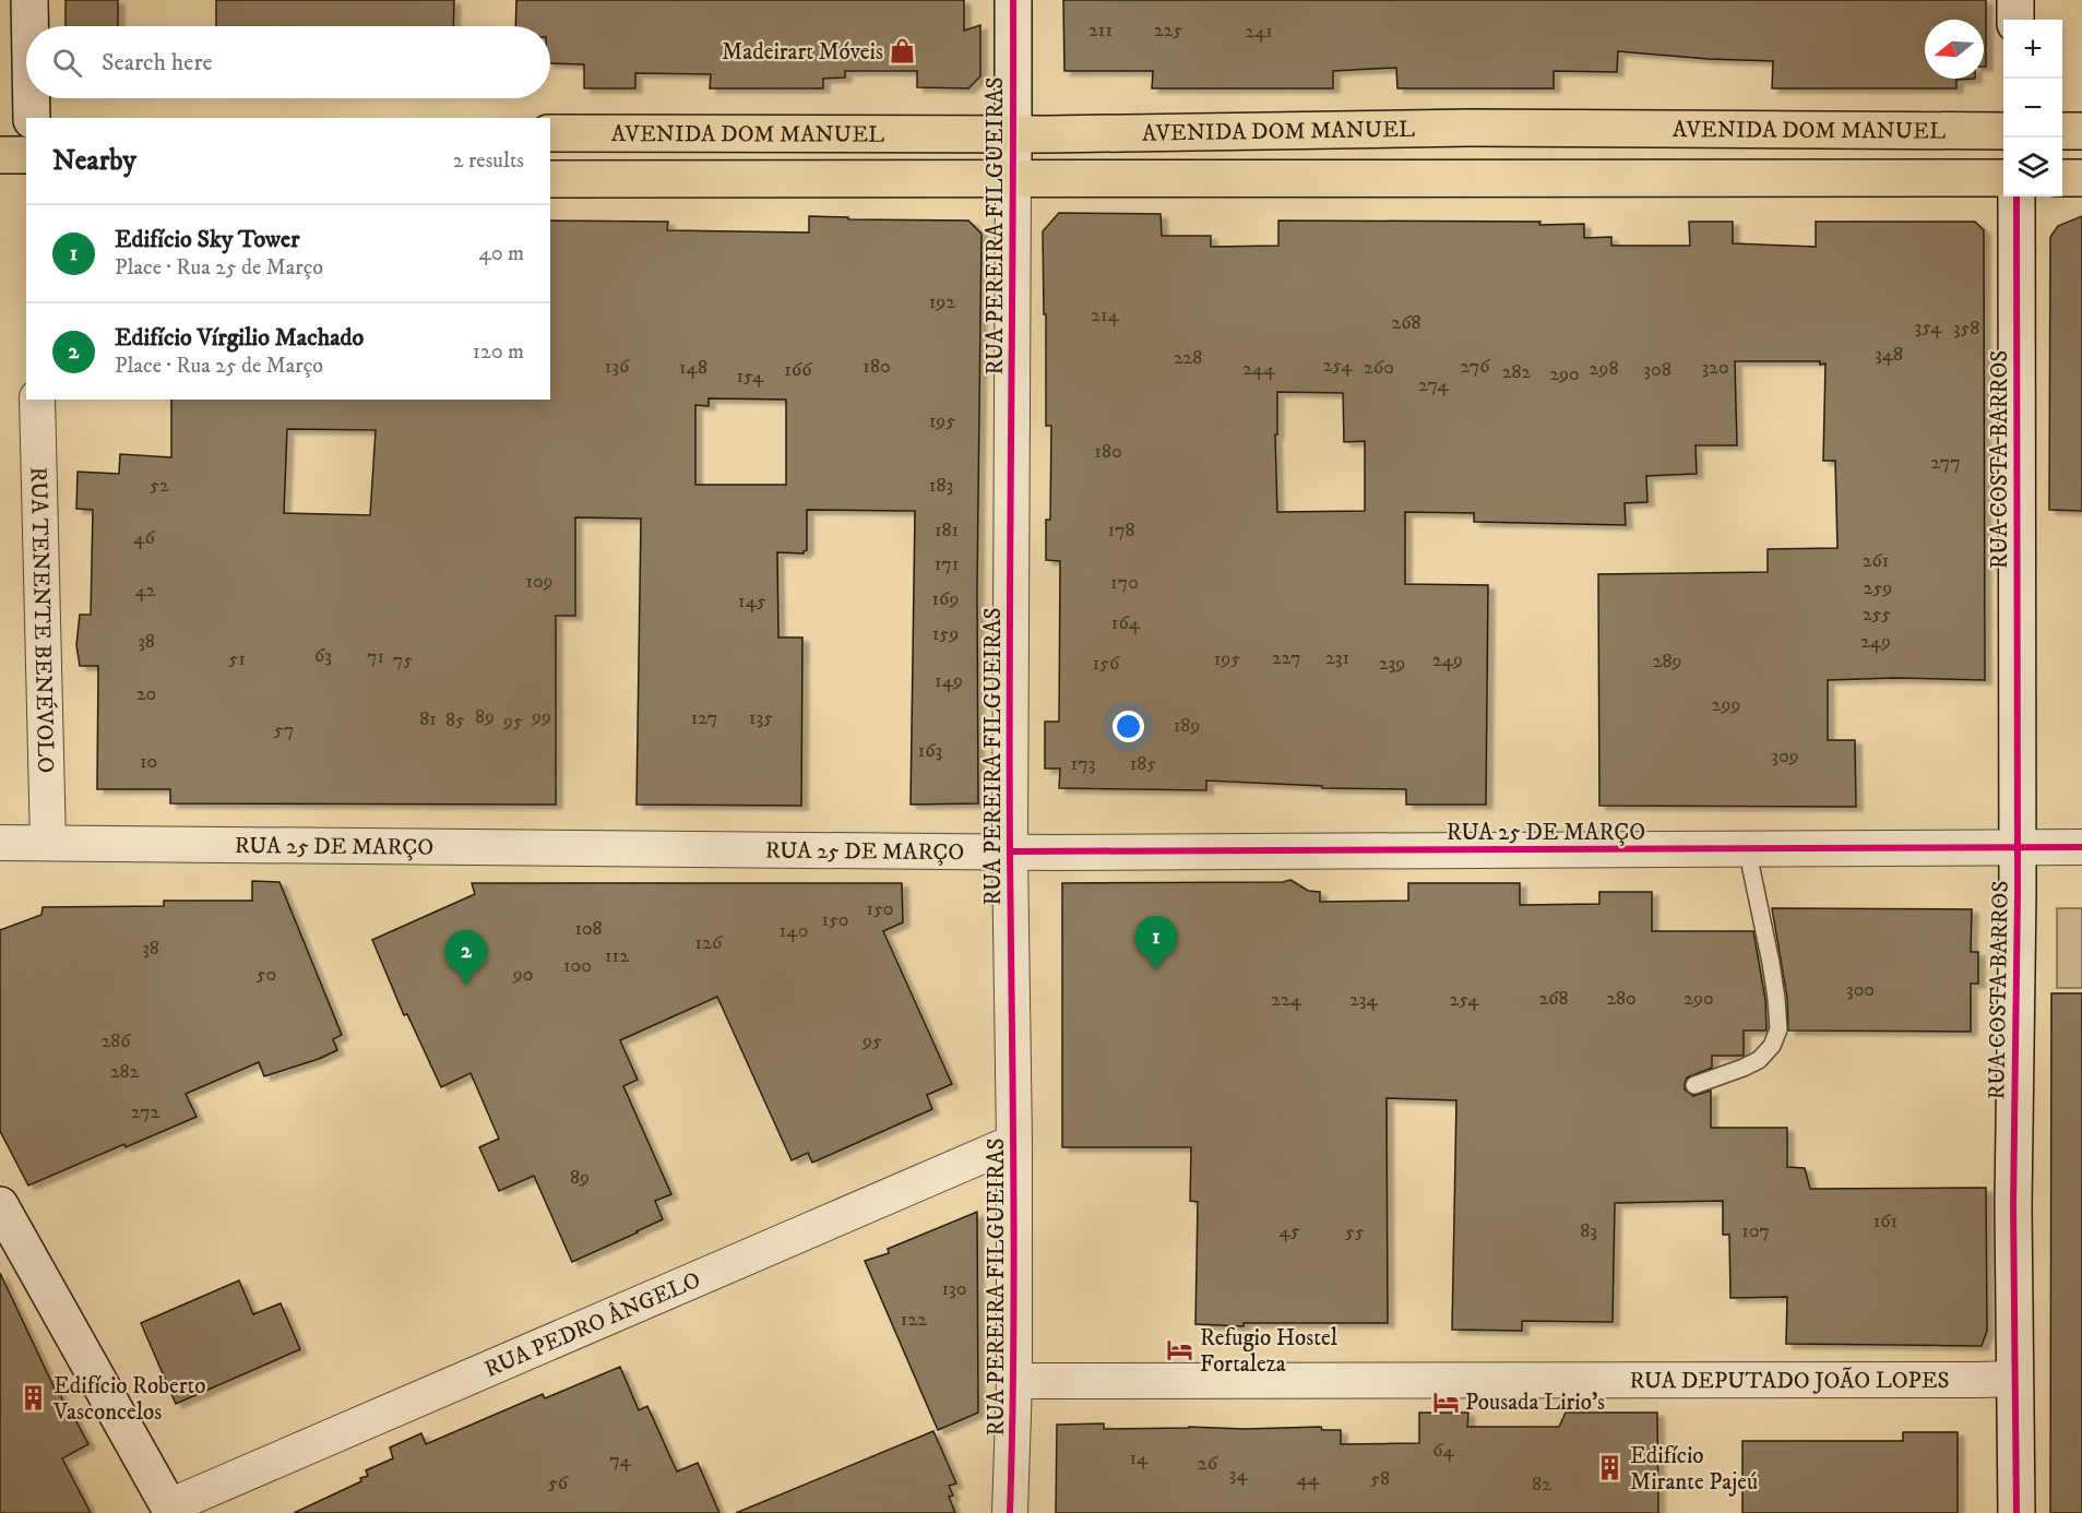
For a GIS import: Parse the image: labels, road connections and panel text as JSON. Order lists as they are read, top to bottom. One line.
{"streets":{"main road":["AVENIDA DOM MANUEL"],"street":["RUA PEREIRA FILGUEIRAS","RUA COSTA BARROS","RUA TENENTE BENÉVOLO","RUA 25 DE MARÇO","RUA PEDRO ÂNGELO","RUA DEPUTADO JOÃO LOPES"]},"crossings":[["AVENIDA DOM MANUEL","RUA PEREIRA FILGUEIRAS"],["RUA PEREIRA FILGUEIRAS","RUA 25 DE MARÇO"],["RUA PEREIRA FILGUEIRAS","RUA PEDRO ÂNGELO"],["RUA PEREIRA FILGUEIRAS","RUA DEPUTADO JOÃO LOPES"],["RUA COSTA BARROS","RUA 25 DE MARÇO"],["RUA COSTA BARROS","RUA DEPUTADO JOÃO LOPES"],["RUA TENENTE BENÉVOLO","RUA 25 DE MARÇO"]],"places":{"shop":["Madeirart Móveis"],"hotel":["Refugio Hostel Fortaleza","Pousada Lirio's"],"building":["Edifício Roberto Vasconcelos","Edifício Mirante Pajeú"]},"house_numbers":["211","225","241","192","214","268","354","358","348","228","254","136","180","276","148","260","320","244","298","166","308","282","290","154","274","195","180","277","52","183","181","178","46","261","171","109","170","259","42","169","145","255","164","159","38","249","63","71","227","231","51","195","75","249","289","156","239","149","20","299","89","99","127","135","81","85","95","189","57","163","309","10","173","185","150","150","108","140","126","38","112","100","50","90","300","268","280","290","224","234","254","286","95","282","272","89","161","45","83","107","55","130","122","64","14","74","26","34","44","58","56","82"],"north":"left","page":{"map_buttons":["+","−"],"search":"Search here","heading":["Nearby","2 results"],"list":[{"mark":"1","name":"Edifício Sky Tower","note":"Place · Rua 25 de Março","value":"40 m"},{"mark":"2","name":"Edifício Vírgilio Machado","note":"Place · Rua 25 de Março","value":"120 m"}],"pins":["1","2"]}}
